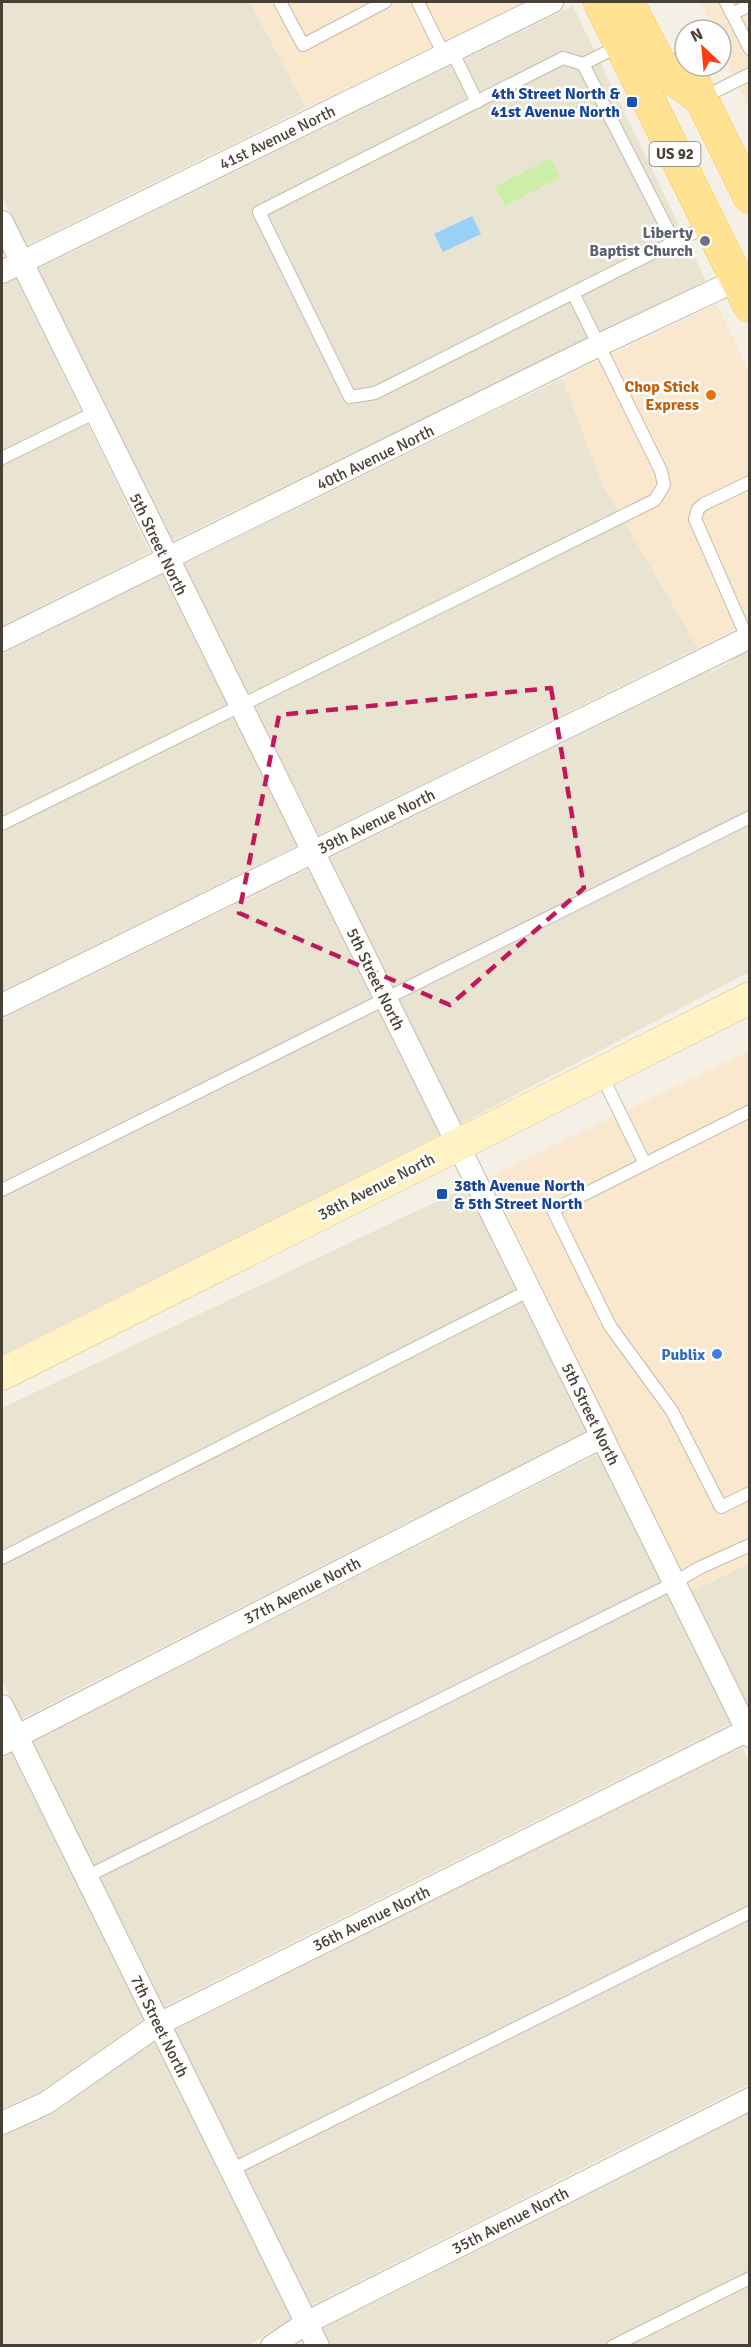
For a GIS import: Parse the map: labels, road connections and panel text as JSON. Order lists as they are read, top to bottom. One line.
{"streets":{"main road":["US 92","38th Avenue North"],"street":["41st Avenue North","40th Avenue North","5th Street North","39th Avenue North","37th Avenue North","36th Avenue North","7th Street North","35th Avenue North"]},"crossings":[["41st Avenue North","5th Street North"],["US 92","40th Avenue North"],["40th Avenue North","5th Street North"],["5th Street North","39th Avenue North"],["5th Street North","38th Avenue North"],["5th Street North","37th Avenue North"],["5th Street North","36th Avenue North"],["37th Avenue North","7th Street North"],["36th Avenue North","7th Street North"],["7th Street North","35th Avenue North"]],"places":{"transit":["4th Street North & 41st Avenue North","38th Avenue North & 5th Street North"],"other":["Liberty Baptist Church","Chop Stick Express","Publix"]},"north":"top left"}
